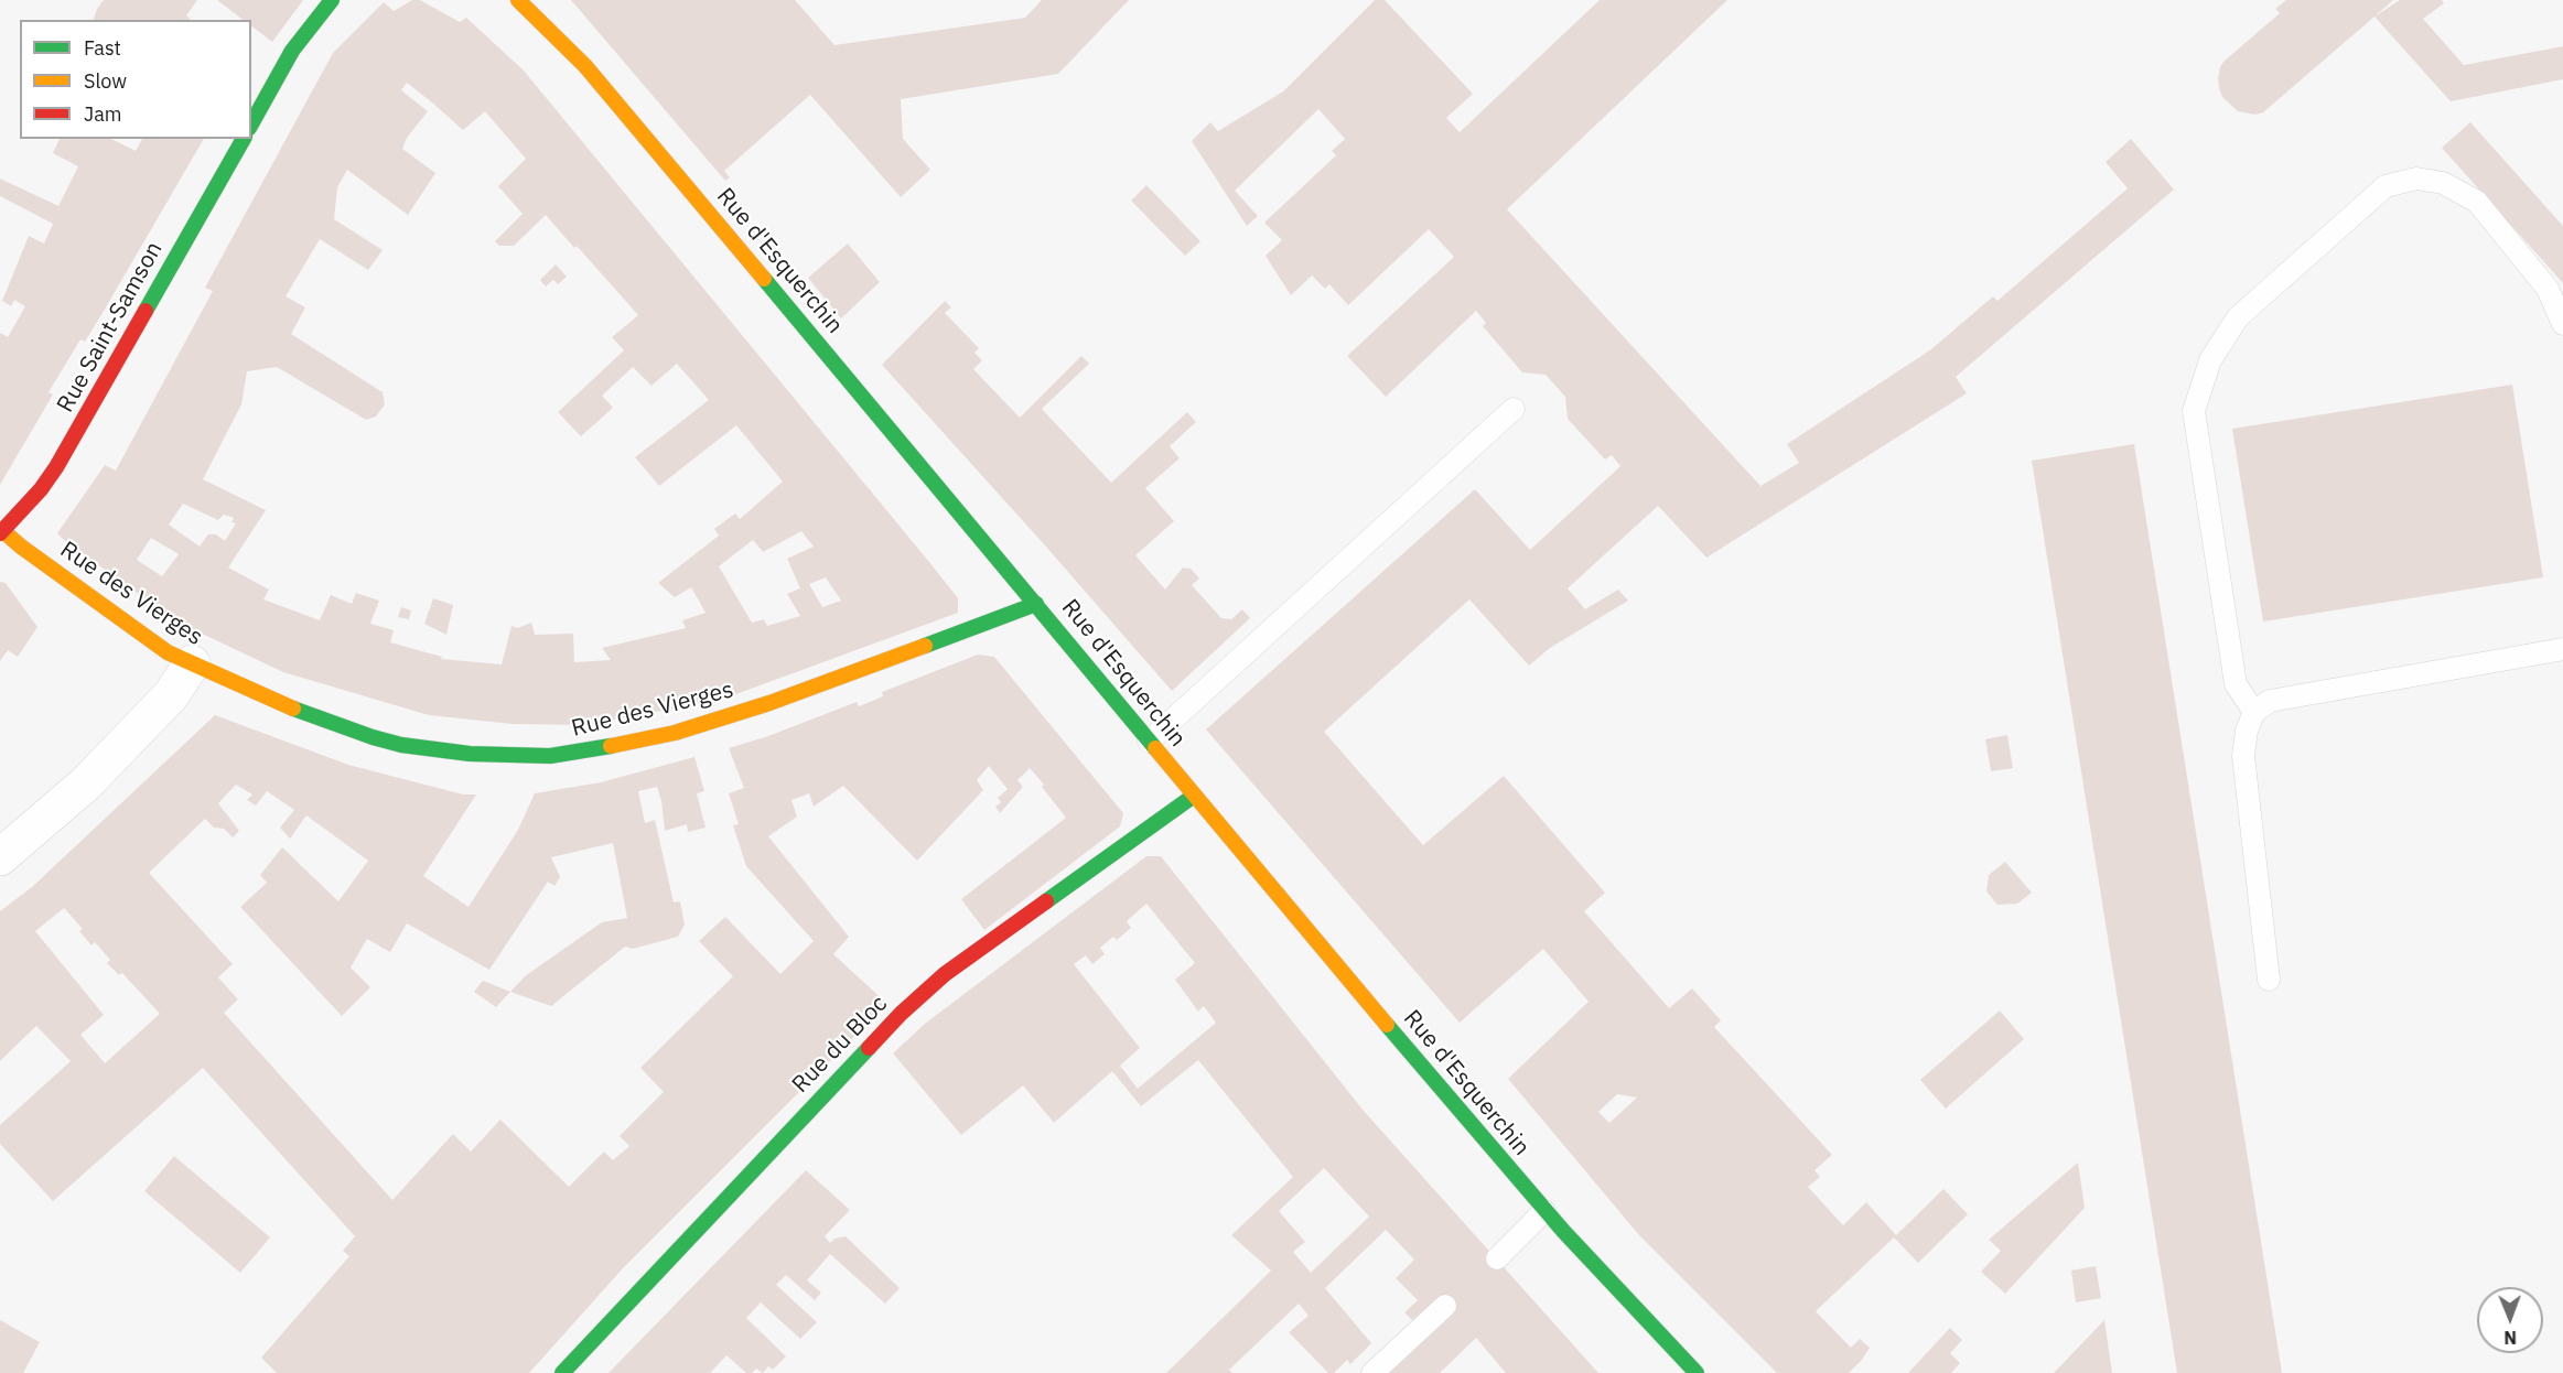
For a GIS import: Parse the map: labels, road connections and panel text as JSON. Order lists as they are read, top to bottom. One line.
{"streets":{"street":["Rue d'Esquerchin","Rue Saint-Samson","Rue des Vierges","Rue du Bloc"]},"crossings":[["Rue d'Esquerchin","Rue des Vierges"],["Rue d'Esquerchin","Rue du Bloc"],["Rue Saint-Samson","Rue des Vierges"]],"legend":["Fast","Slow","Jam"],"north":"bottom"}
